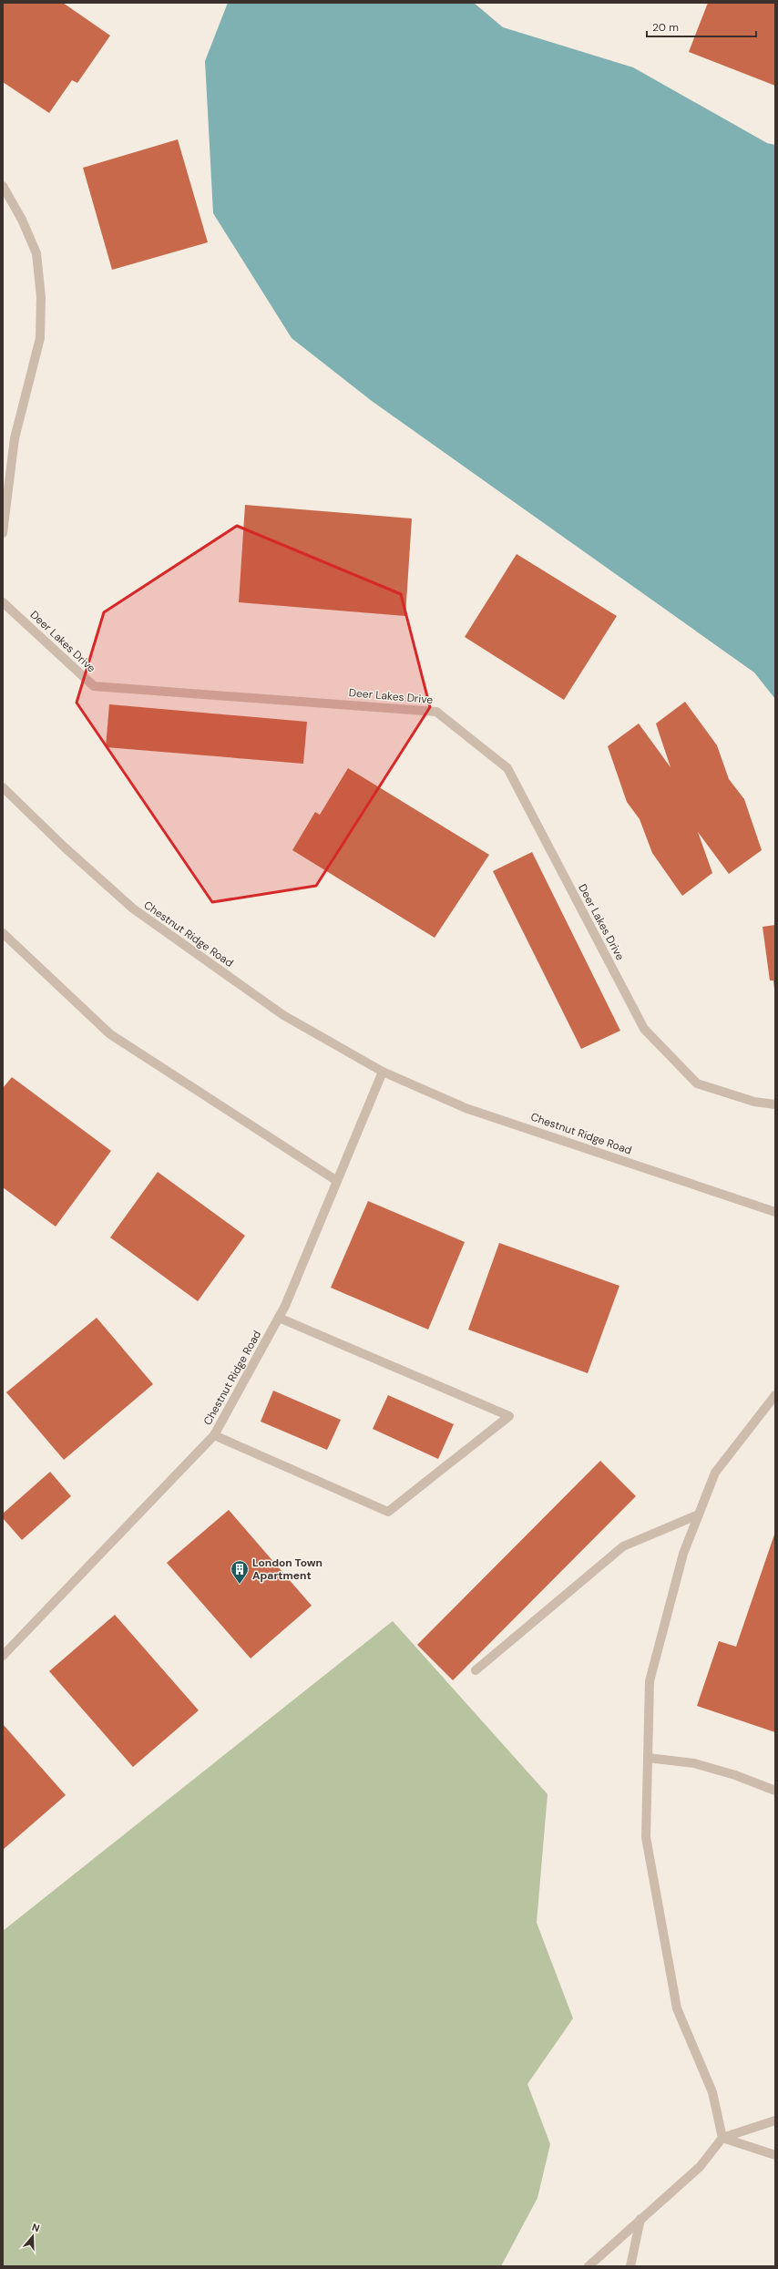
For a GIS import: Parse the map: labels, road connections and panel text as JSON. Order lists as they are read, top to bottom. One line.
{"streets":{"street":["Deer Lakes Drive","Chestnut Ridge Road"]},"places":{"building":["London Town Apartment"]},"scale_bar":"20 m","north":"top"}
